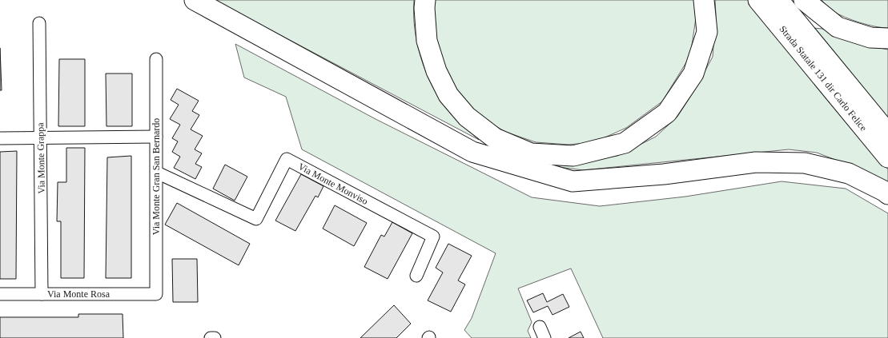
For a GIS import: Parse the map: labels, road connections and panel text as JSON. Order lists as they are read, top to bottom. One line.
{"streets":{"highway":["Strada Statale 131 dir Carlo Felice"],"street":["Via Monte Grappa","Via Monte Gran San Bernardo","Via Monte Monviso","Via Monte Rosa"]},"crossings":[["Via Monte Grappa","Via Monte Rosa"],["Via Monte Gran San Bernardo","Via Monte Monviso"],["Via Monte Gran San Bernardo","Via Monte Rosa"]]}
